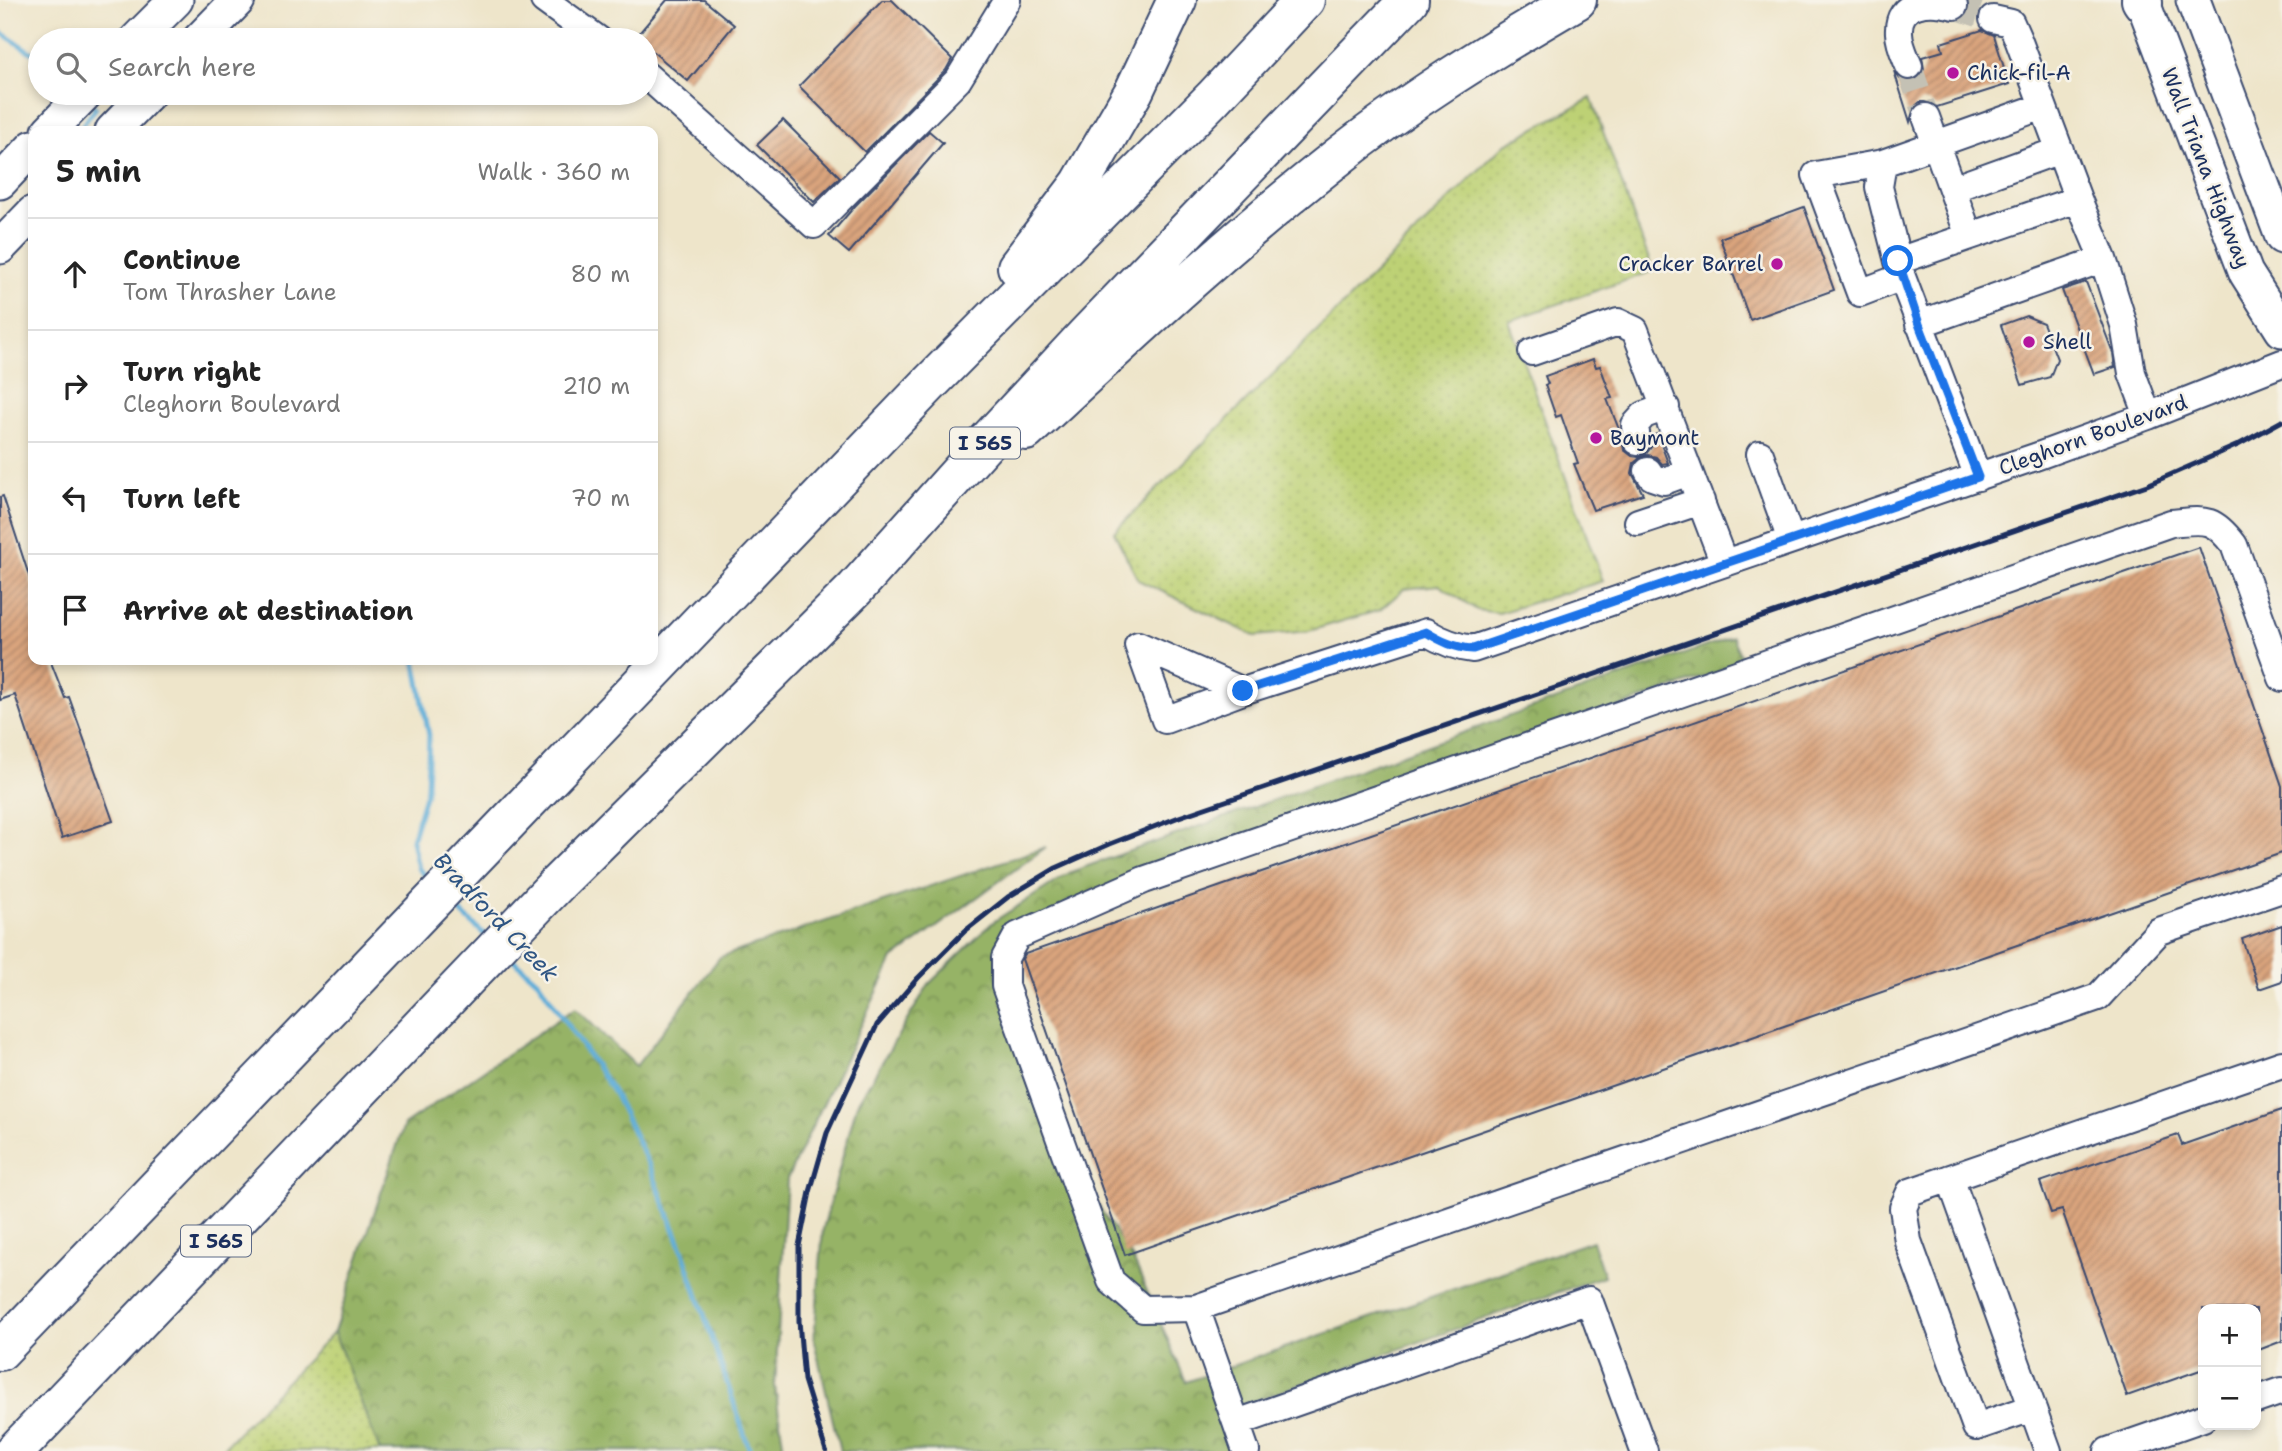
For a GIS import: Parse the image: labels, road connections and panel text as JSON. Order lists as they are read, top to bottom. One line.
{"streets":{"highway":["I 565"],"main road":["Wall Triana Highway"],"street":["Cleghorn Boulevard"]},"water":["Bradford Creek"],"places":["Chick-fil-A","Cracker Barrel","Shell","Baymont"],"page":{"search":"Search here","heading":["5 min","Walk · 360 m"],"list":[["Continue","Tom Thrasher Lane","80 m"],["Turn right","Cleghorn Boulevard","210 m"],["Turn left","70 m"],"Arrive at destination"],"map_buttons":["+","−"]}}
